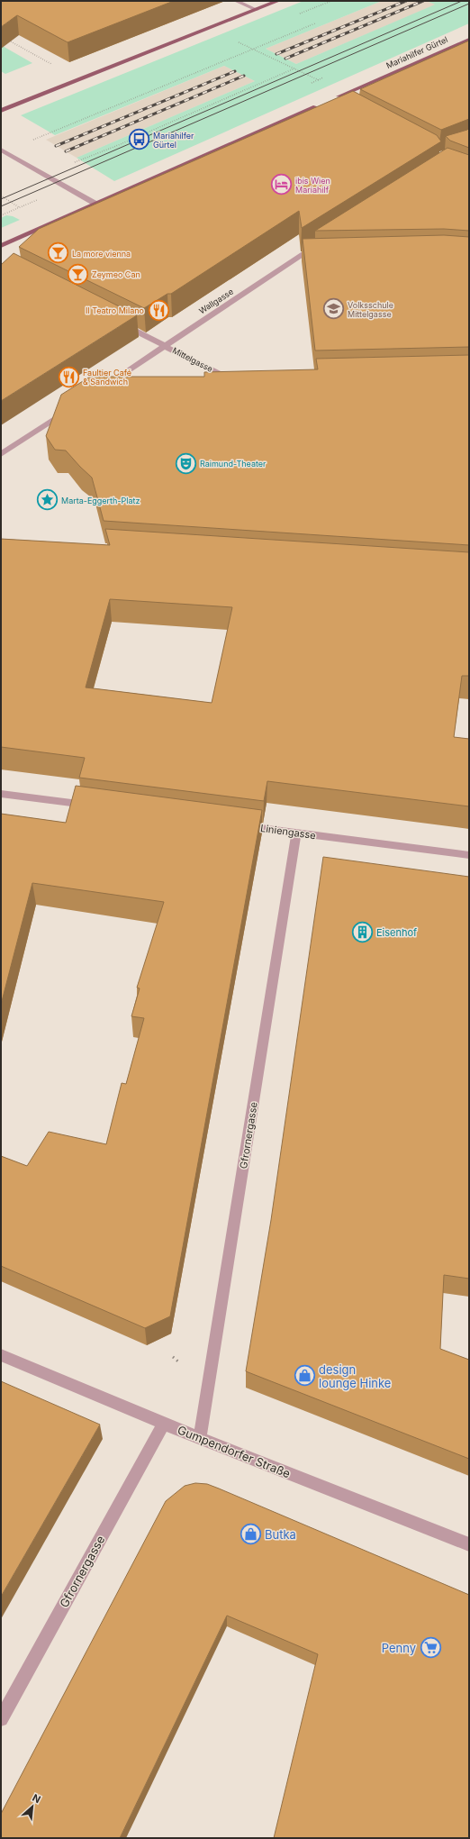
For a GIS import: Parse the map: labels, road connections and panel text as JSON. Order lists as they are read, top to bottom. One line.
{"streets":{"main road":["Mariahilfer Gürtel"],"street":["Wallgasse","Mittelgasse","Liniengasse","Gfrornergasse","Gumpendorfer Straße"]},"crossings":[["Wallgasse","Mittelgasse"],["Liniengasse","Gfrornergasse"],["Gfrornergasse","Gumpendorfer Straße"]],"places":{"bus stop":["Mariahilfer Gürtel"],"hotel":["ibis Wien Mariahilf"],"bar":["La more vienna","Zeymeo Can"],"school or university":["Volksschule Mittelgasse"],"restaurant":["Il Teatro Milano","Faultier Café & Sandwich"],"theatre":["Raimund-Theater"],"place":["Marta-Eggerth-Platz"],"building":["Eisenhof"],"shop":["design lounge Hinke","Butka"],"supermarket":["Penny"]},"north":"top right"}
